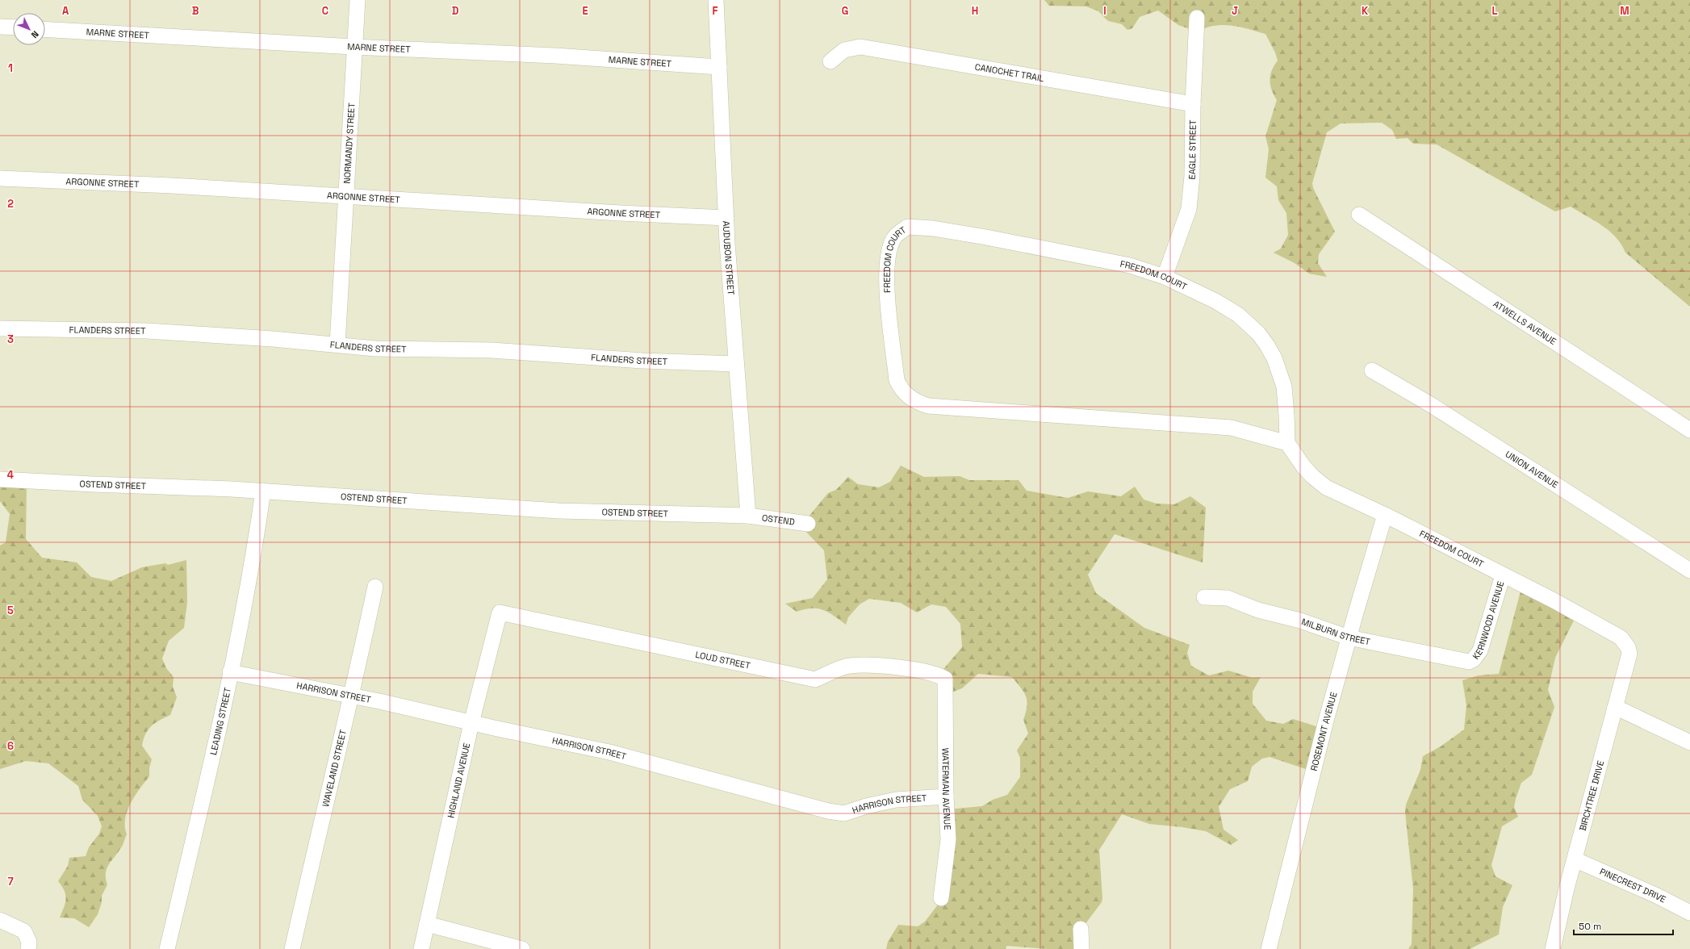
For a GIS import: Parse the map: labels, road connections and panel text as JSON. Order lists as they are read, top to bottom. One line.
{"streets":{"street":["MARNE STREET","CANOCHET TRAIL","NORMANDY STREET","EAGLE STREET","ARGONNE STREET","AUDUBON STREET","FREEDOM COURT","ATWELLS AVENUE","FLANDERS STREET","UNION AVENUE","OSTEND STREET","OSTEND","KERNWOOD AVENUE","MILBURN STREET","LOUD STREET","HARRISON STREET","LEADING STREET","ROSEMONT AVENUE","WAVELAND STREET","HIGHLAND AVENUE","WATERMAN AVENUE","BIRCHTREE DRIVE","PINECREST DRIVE"]},"crossings":[["MARNE STREET","NORMANDY STREET"],["MARNE STREET","AUDUBON STREET"],["CANOCHET TRAIL","EAGLE STREET"],["NORMANDY STREET","ARGONNE STREET"],["NORMANDY STREET","FLANDERS STREET"],["EAGLE STREET","FREEDOM COURT"],["ARGONNE STREET","AUDUBON STREET"],["AUDUBON STREET","FLANDERS STREET"],["AUDUBON STREET","OSTEND STREET"],["AUDUBON STREET","OSTEND"],["FREEDOM COURT","KERNWOOD AVENUE"],["FREEDOM COURT","ROSEMONT AVENUE"],["FREEDOM COURT","BIRCHTREE DRIVE"],["OSTEND STREET","OSTEND"],["OSTEND STREET","LEADING STREET"],["KERNWOOD AVENUE","MILBURN STREET"],["MILBURN STREET","ROSEMONT AVENUE"],["LOUD STREET","HIGHLAND AVENUE"],["LOUD STREET","WATERMAN AVENUE"],["HARRISON STREET","LEADING STREET"],["HARRISON STREET","WAVELAND STREET"],["HARRISON STREET","HIGHLAND AVENUE"],["HARRISON STREET","WATERMAN AVENUE"],["BIRCHTREE DRIVE","PINECREST DRIVE"]],"scale_bar":"50 m","north":"bottom right","grid":{"columns":["A","B","C","D","E","F","G","H","I","J","K","L","M"],"rows":["1","2","3","4","5","6","7"]}}
